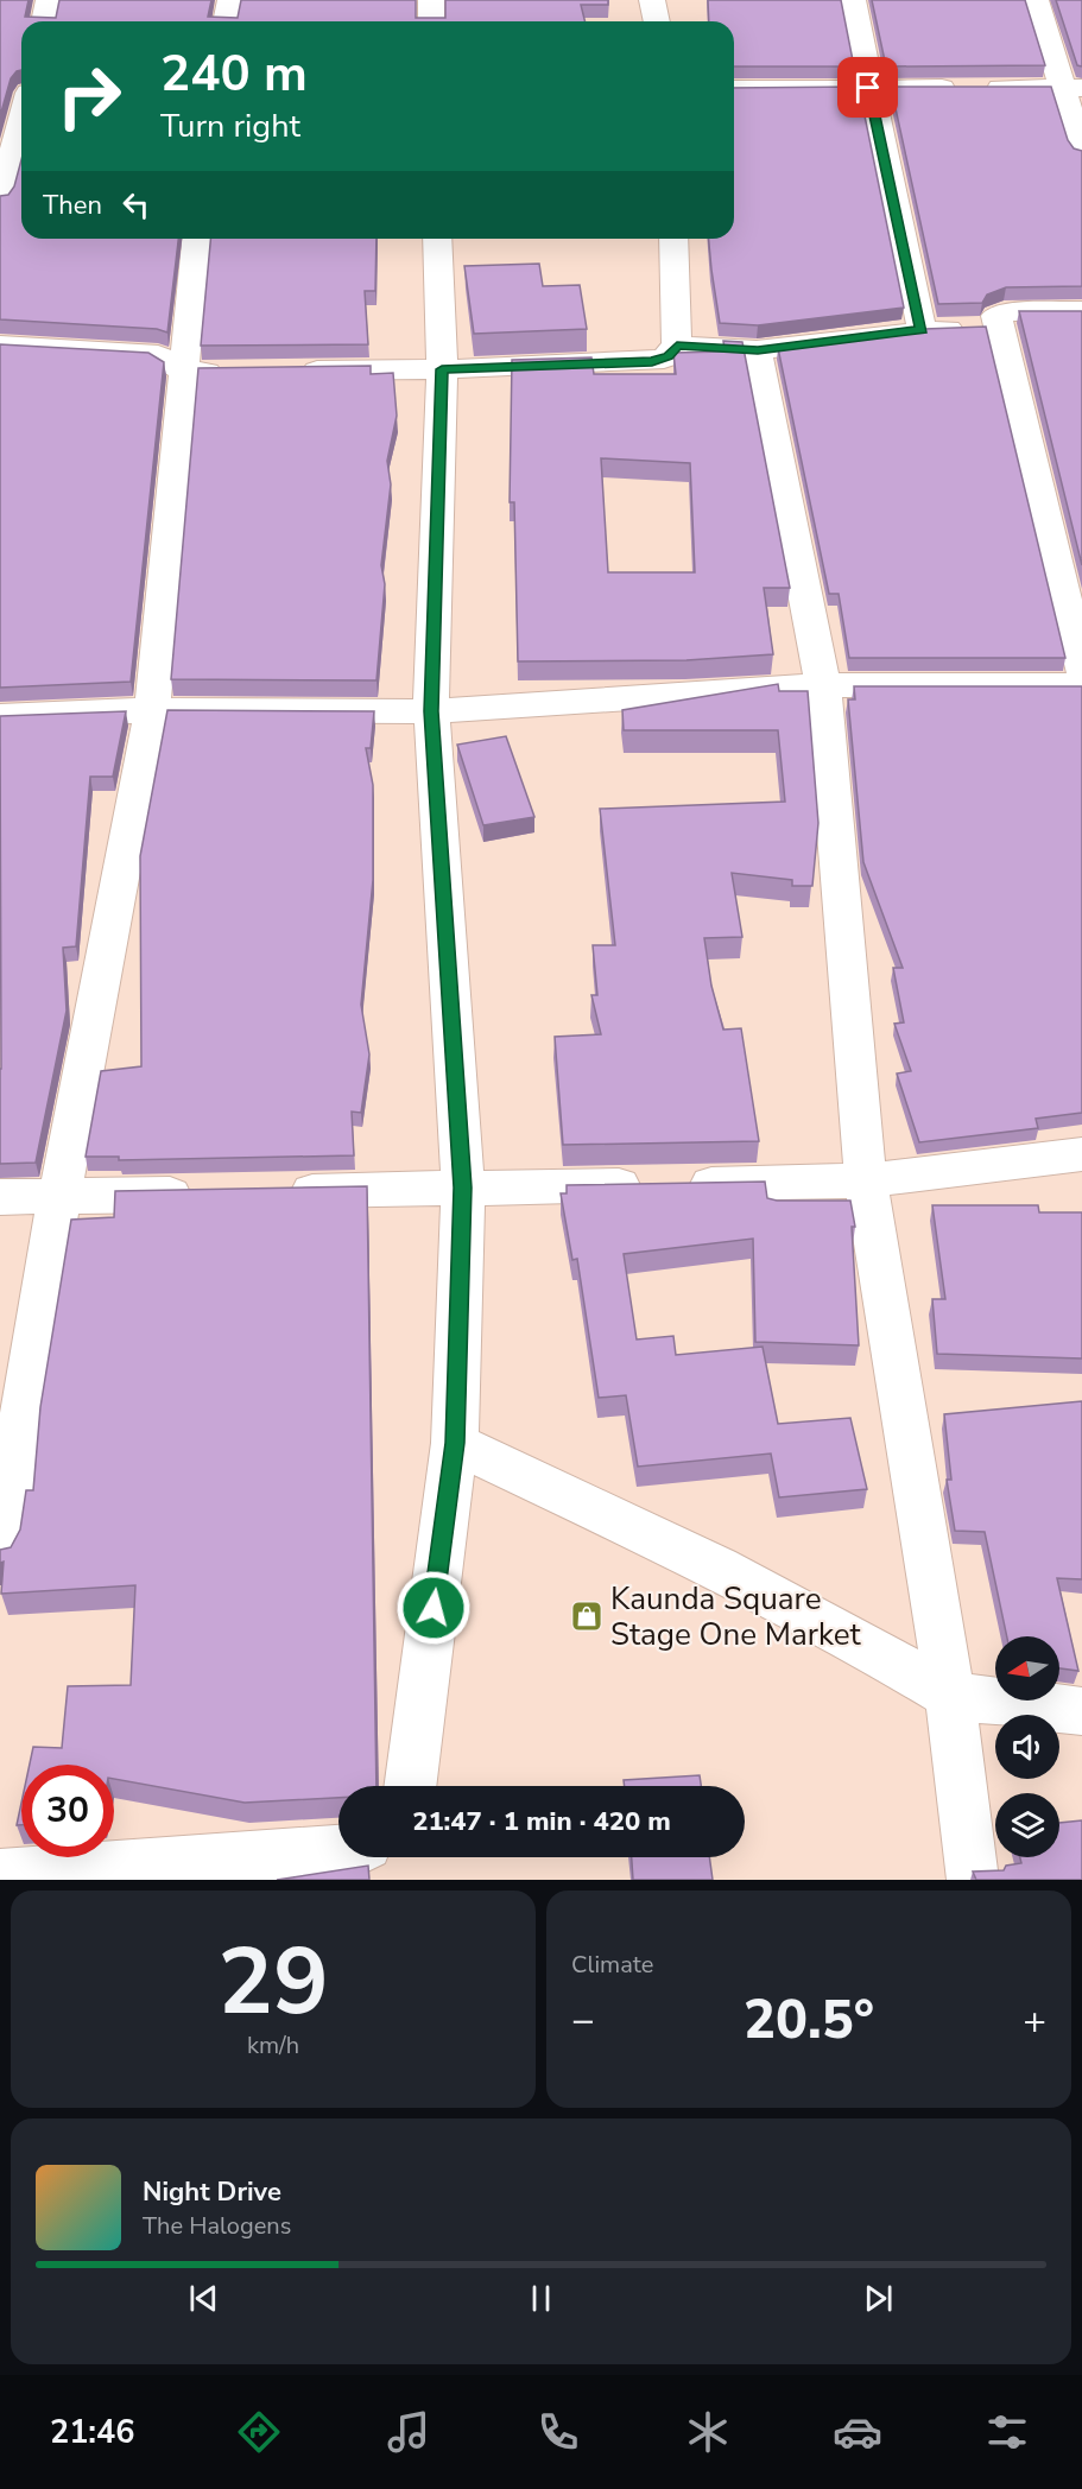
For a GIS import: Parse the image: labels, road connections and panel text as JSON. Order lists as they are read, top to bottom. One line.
{"places":{"shop":["Kaunda Square Stage One Market"]},"north":"left","page":{"turn":["240 m","Turn right"],"then":"Then","limit":"30","trip":"21:47 · 1 min · 420 m","tile":[["29","km/h"],"Climate"],"heat":["−","20.5°","+"],"song":["Night Drive","The Halogens"],"tabs":"21:46"}}
